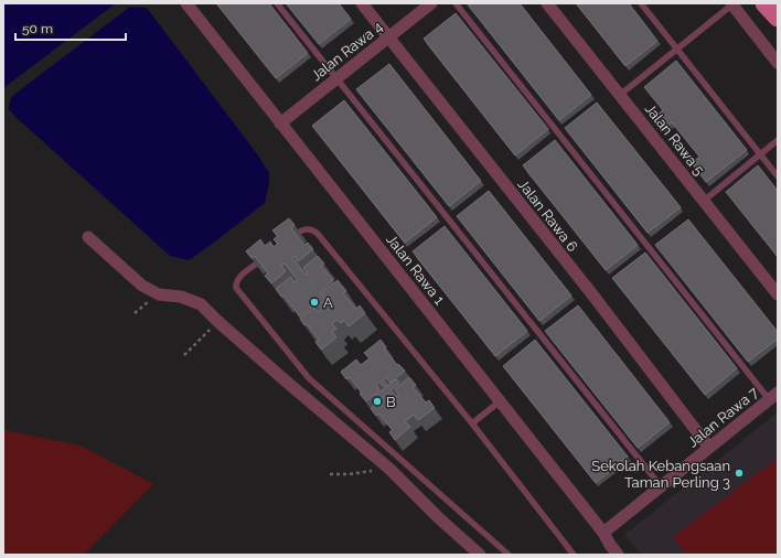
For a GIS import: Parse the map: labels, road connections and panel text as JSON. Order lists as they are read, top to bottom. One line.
{"streets":{"street":["Jalan Rawa 4","Jalan Rawa 5","Jalan Rawa 6","Jalan Rawa 1","Jalan Rawa 7"]},"crossings":[["Jalan Rawa 4","Jalan Rawa 6"],["Jalan Rawa 4","Jalan Rawa 1"],["Jalan Rawa 6","Jalan Rawa 7"],["Jalan Rawa 1","Jalan Rawa 7"]],"places":["A","B","Sekolah Kebangsaan Taman Perling 3"],"scale_bar":"50 m"}
